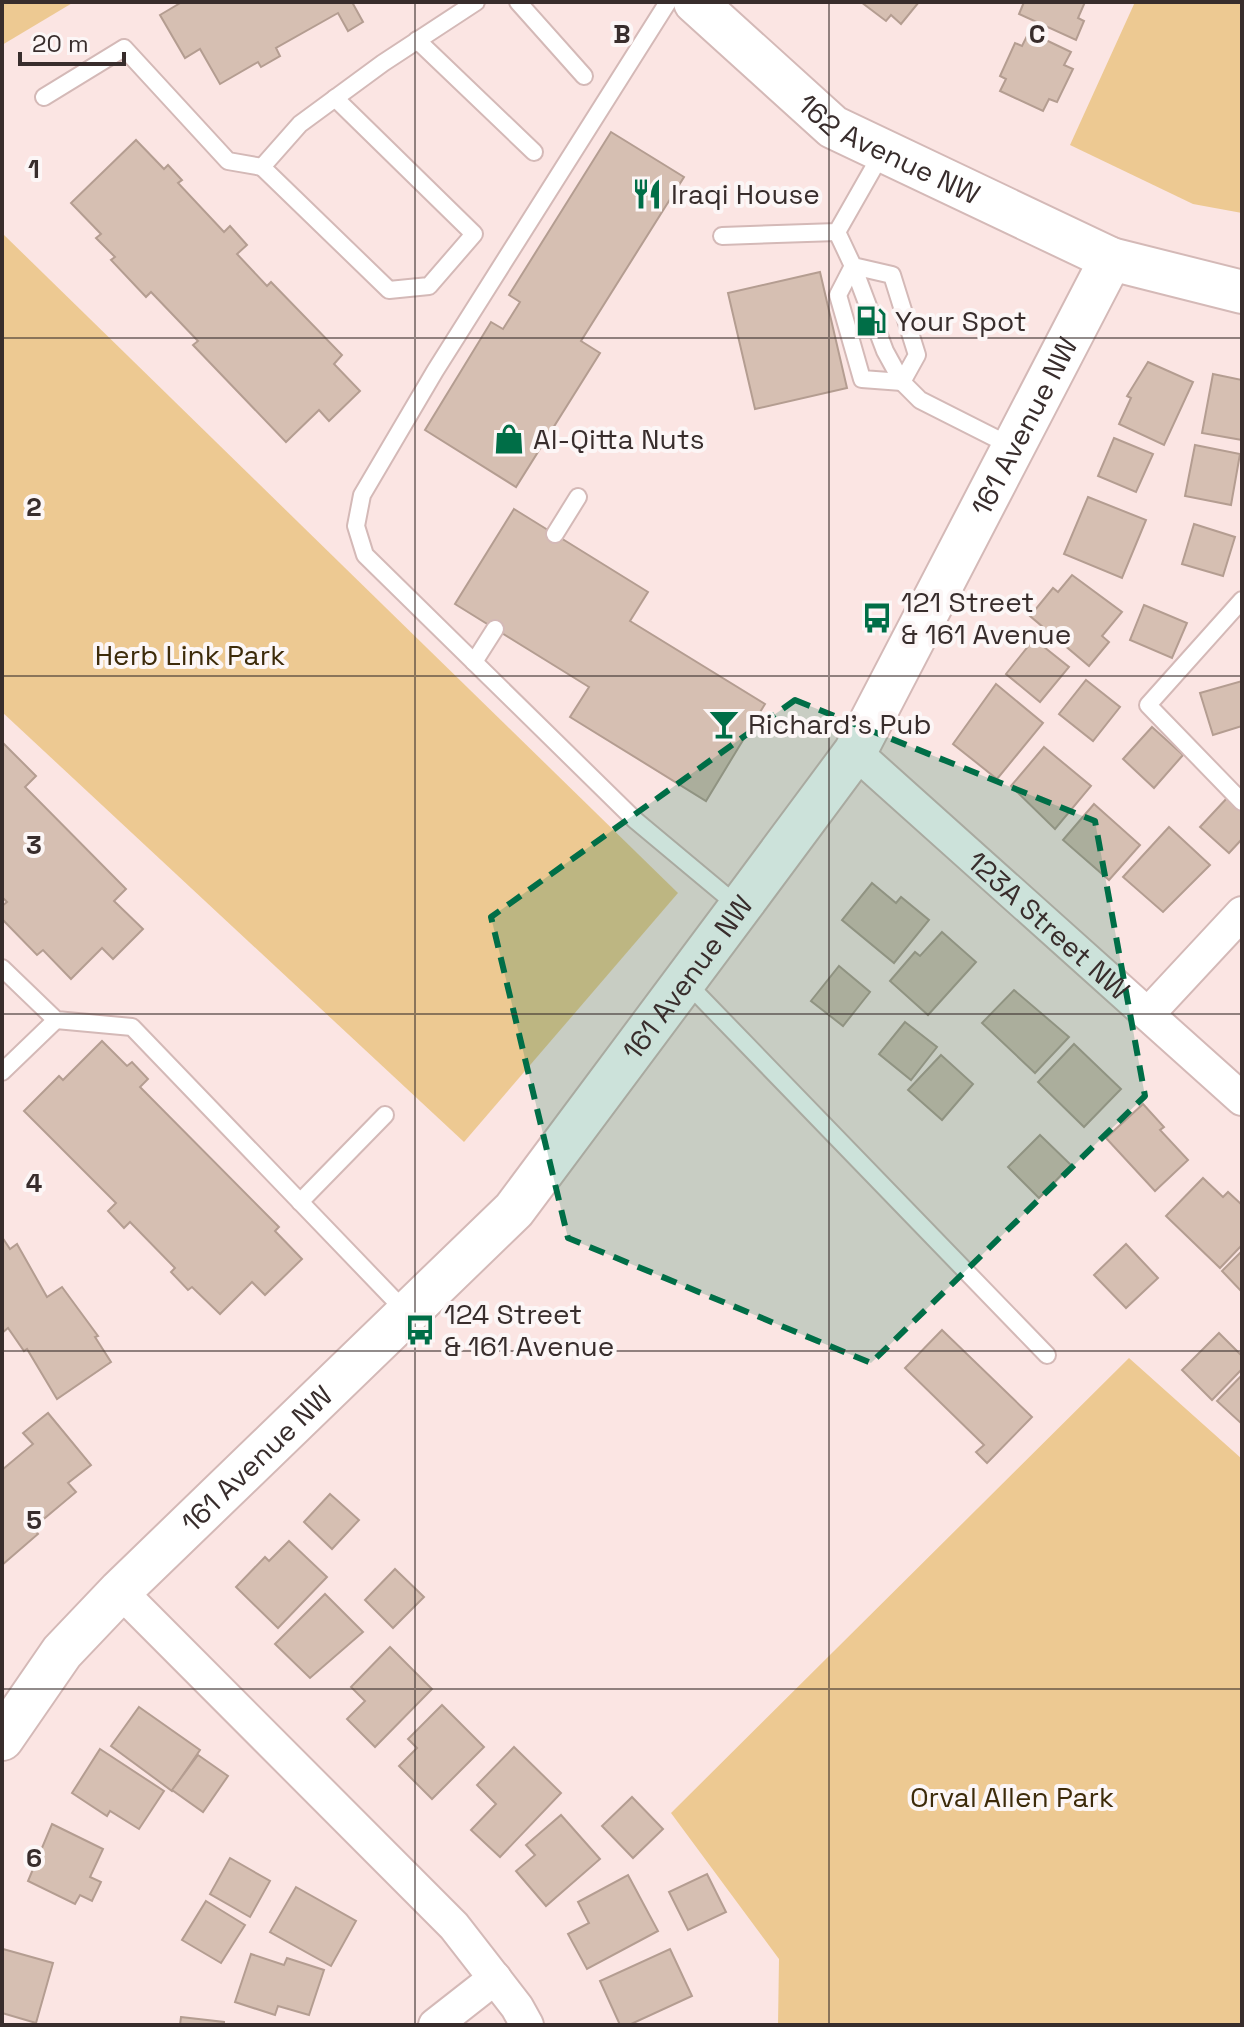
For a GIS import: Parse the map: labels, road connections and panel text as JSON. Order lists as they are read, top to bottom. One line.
{"streets":{"street":["162 Avenue NW","161 Avenue NW","123A Street NW"]},"crossings":[["162 Avenue NW","161 Avenue NW"],["161 Avenue NW","123A Street NW"]],"parks":["Herb Link Park","Orval Allen Park"],"places":{"restaurant":["Iraqi House"],"fuel station":["Your Spot"],"shop":["Al-Qitta Nuts"],"bus stop":["121 Street & 161 Avenue","124 Street & 161 Avenue"],"bar":["Richard's Pub"]},"scale_bar":"20 m","grid":{"columns":["B","C"],"rows":["1","2","3","4","5","6"]}}
